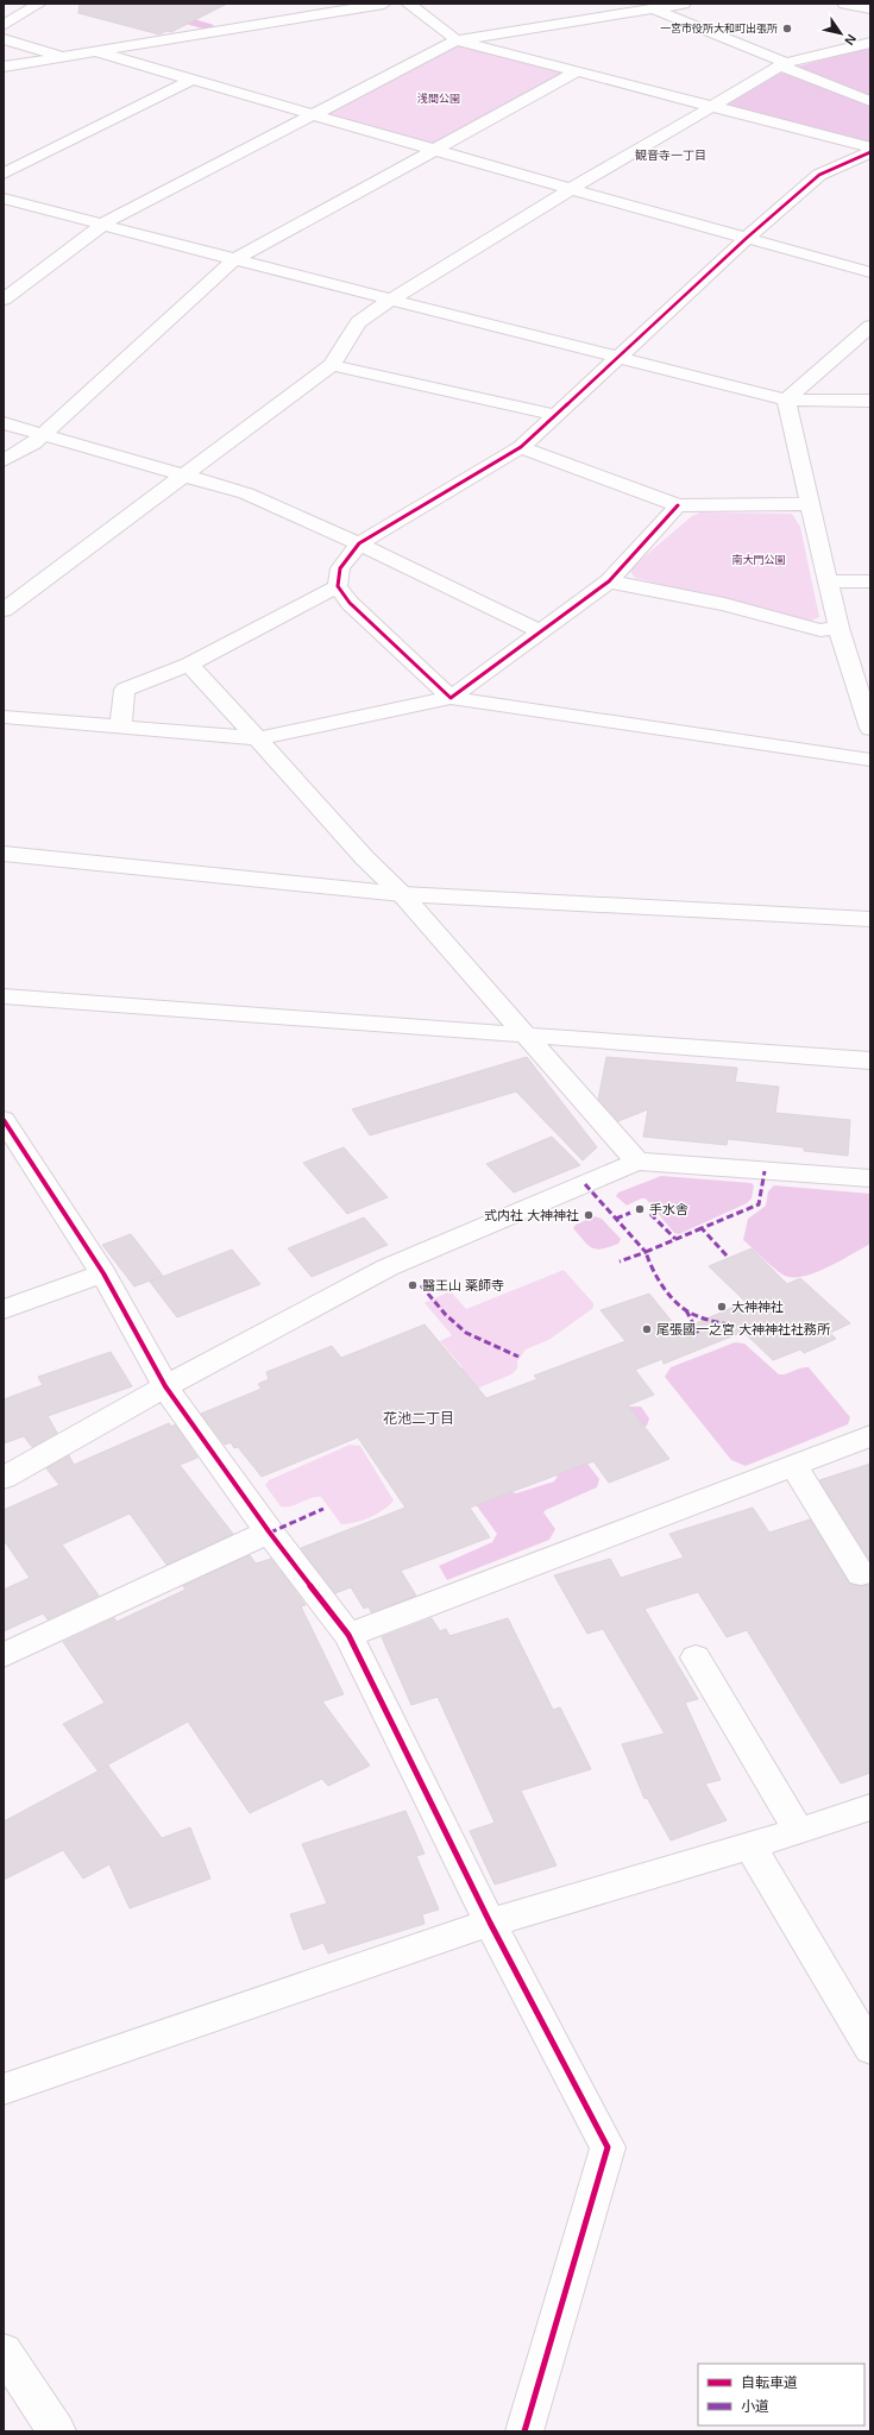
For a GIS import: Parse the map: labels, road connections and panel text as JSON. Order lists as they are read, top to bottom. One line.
{"districts":["観音寺一丁目","花池二丁目"],"parks":["浅間公園","南大門公園"],"places":["一宮市役所大和町出張所","手水舎","式内社 大神神社","醫王山 薬師寺","大神神社","尾張國一之宮 大神神社社務所"],"legend":["自転車道","小道"],"north":"bottom right"}
